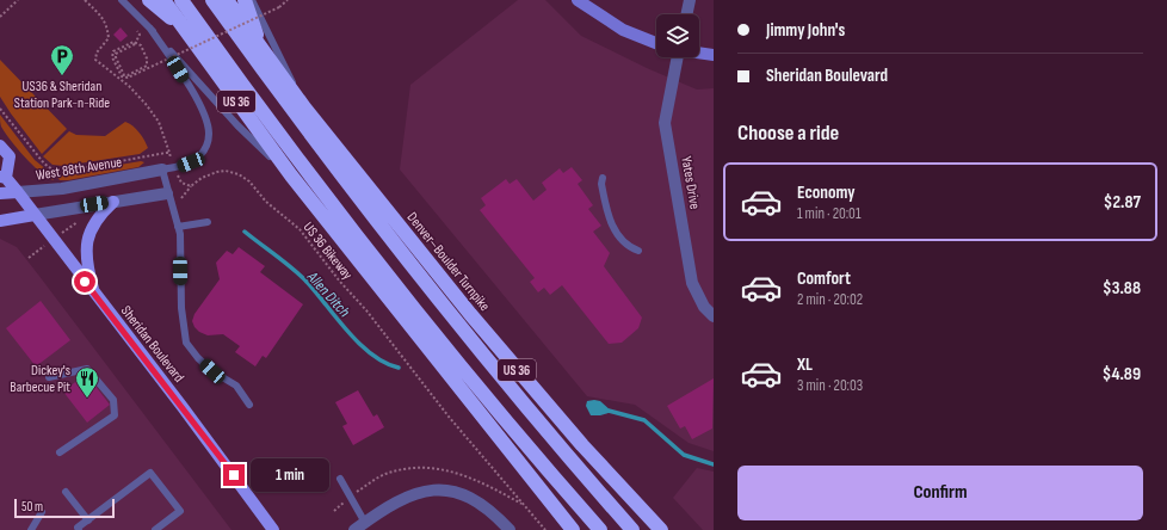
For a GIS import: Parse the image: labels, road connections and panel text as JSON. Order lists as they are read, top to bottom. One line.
{"streets":{"highway":["US 36","Denver–Boulder Turnpike"],"main road":["West 88th Avenue","Sheridan Boulevard"],"street":["Yates Drive"],"path":["US 36 Bikeway"]},"crossings":[["West 88th Avenue","Sheridan Boulevard"]],"water":["Allen Ditch"],"places":{"parking":["US36 & Sheridan Station Park-n-Ride"],"restaurant":["Dickey's Barbecue Pit"]},"scale_bar":"50 m","page":{"banner":["Jimmy John's","Sheridan Boulevard"],"heading":"Choose a ride","list":[{"name":"Economy","note":"1 min · 20:01","value":"$2.87"},{"name":"Comfort","note":"2 min · 20:02","value":"$3.88"},{"name":"XL","note":"3 min · 20:03","value":"$4.89"}],"buttons":"Confirm","bubble":"1 min","scale":"50 m"}}
